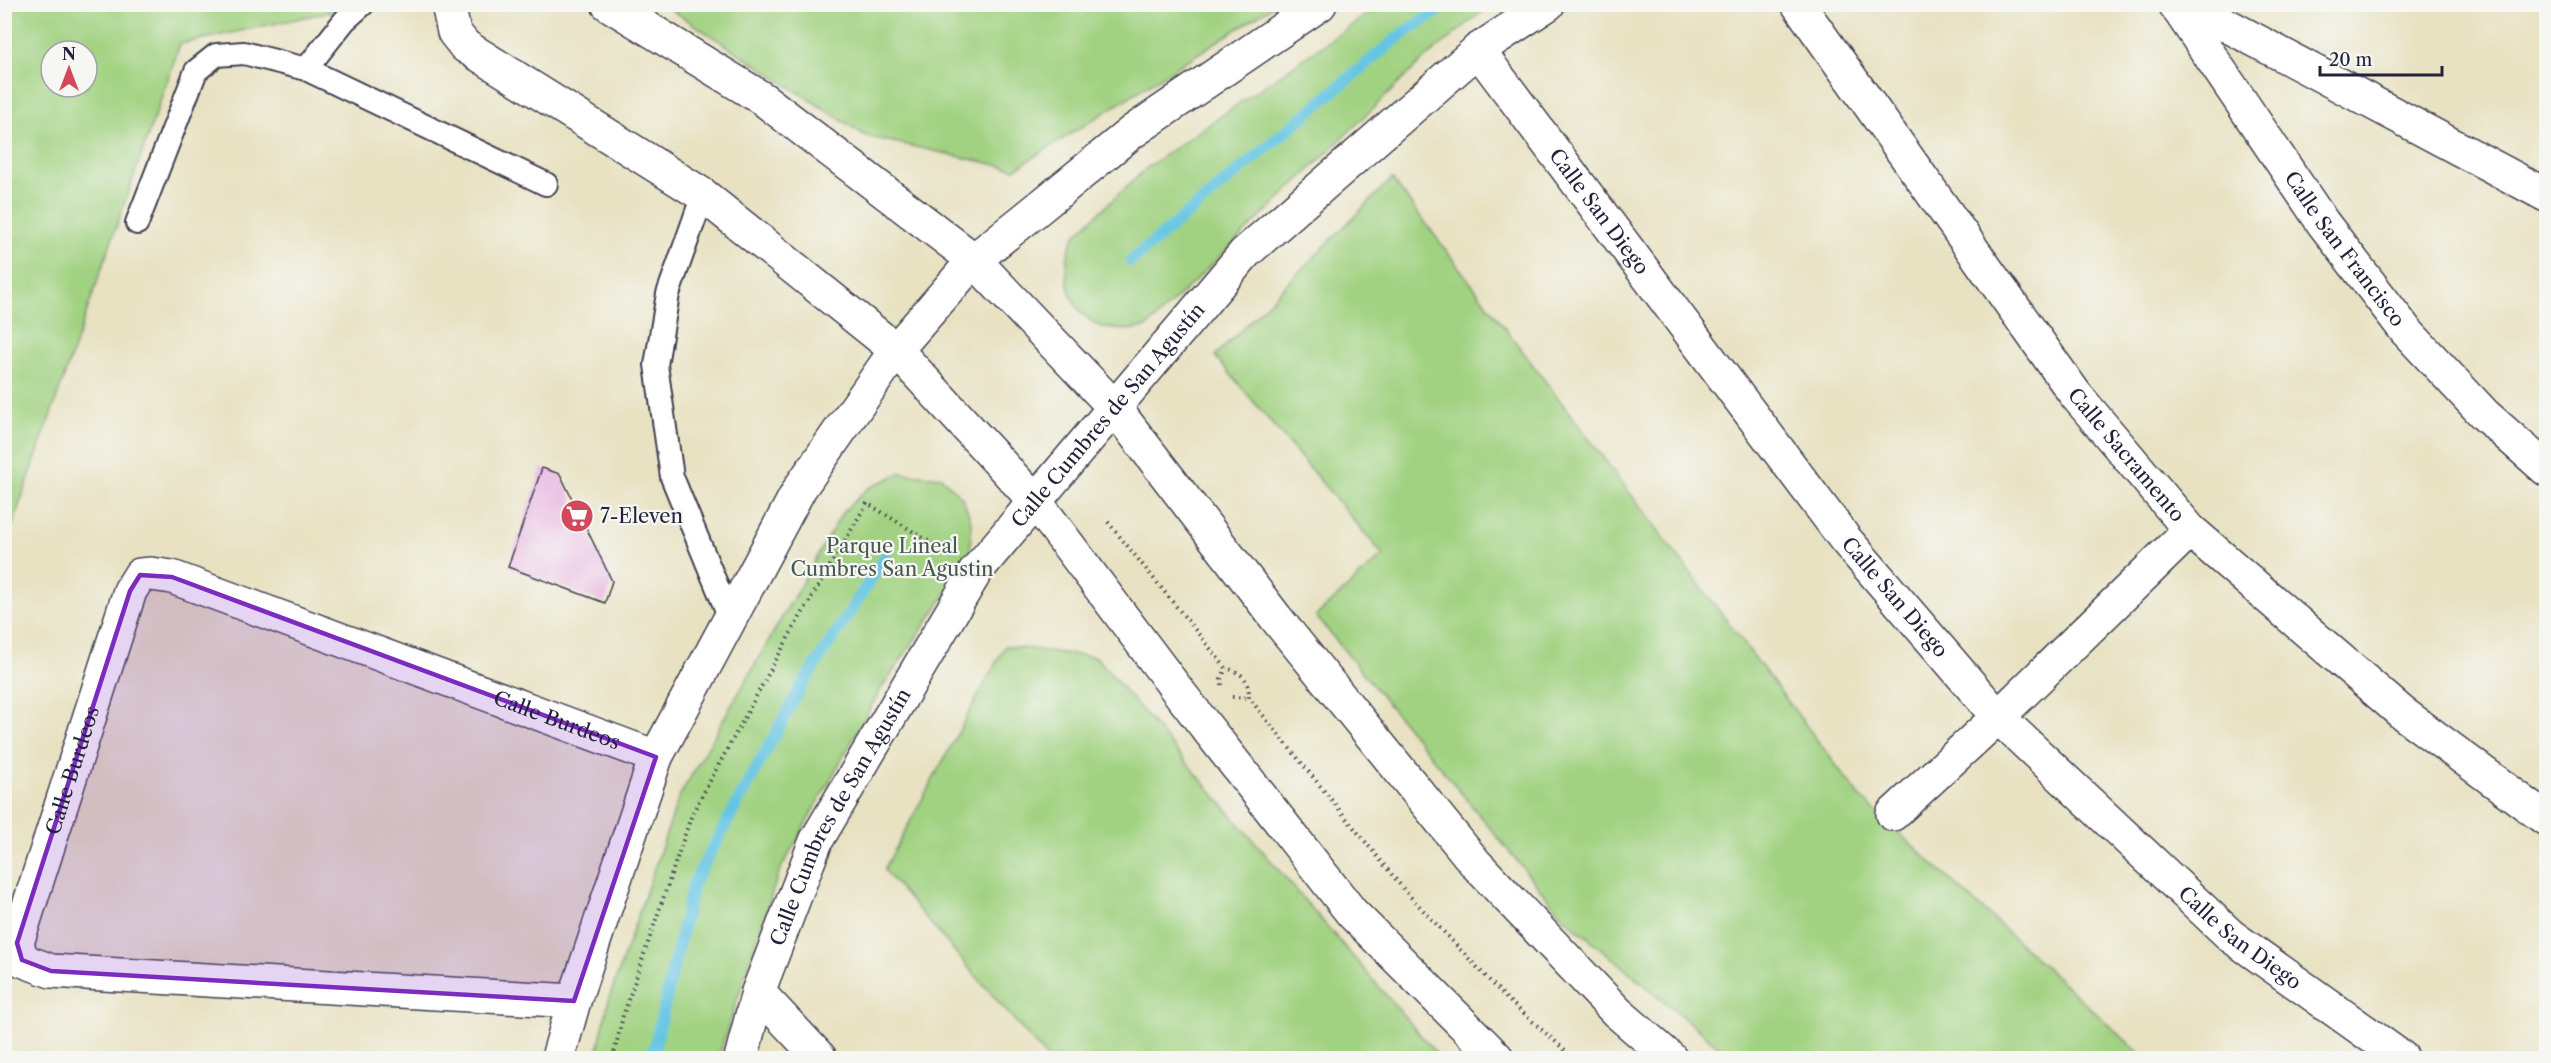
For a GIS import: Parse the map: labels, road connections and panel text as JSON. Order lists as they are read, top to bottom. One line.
{"streets":{"street":["Calle San Diego","Calle San Francisco","Calle Cumbres de San Agustín","Calle Sacramento","Calle Burdeos"]},"crossings":[["Calle San Diego","Calle Cumbres de San Agustín"]],"parks":["Parque Lineal Cumbres San Agustin"],"places":{"supermarket":["7-Eleven"]},"scale_bar":"20 m","north":"top"}
